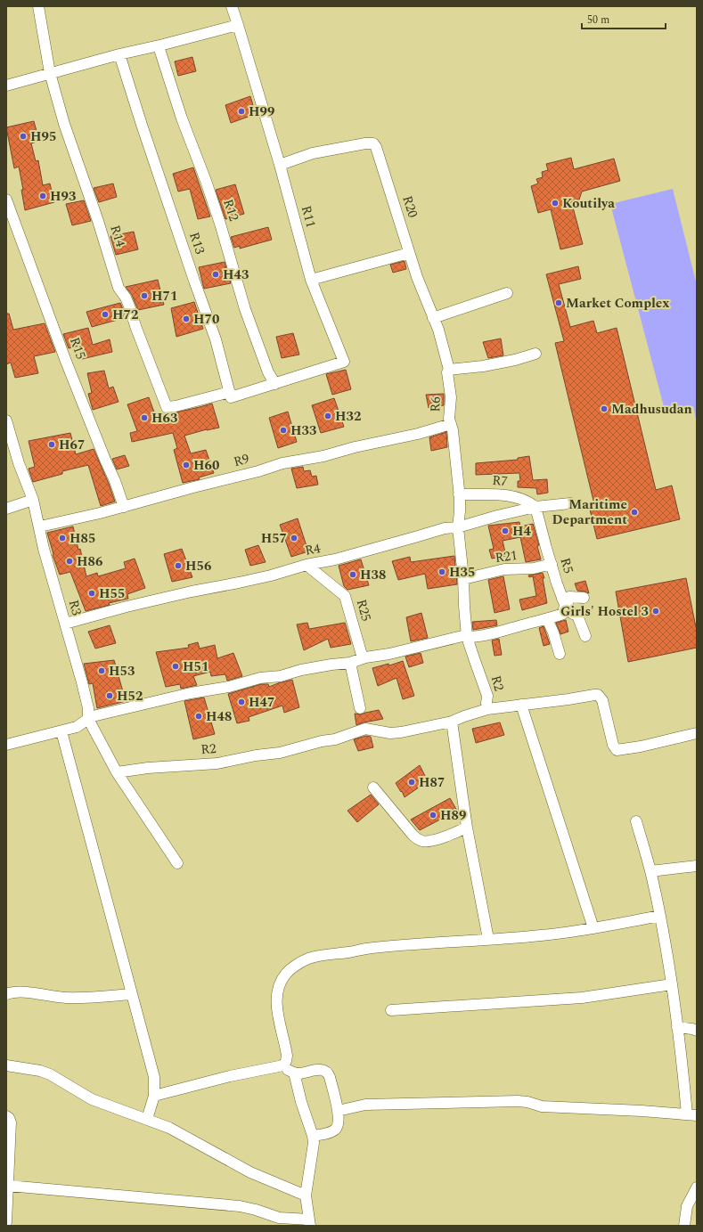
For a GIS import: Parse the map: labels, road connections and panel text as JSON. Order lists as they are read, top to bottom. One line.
{"streets":{"street":["R20","R12","R11","R14","R13","R15","R6","R9","R7","R4","R21","R5","R3","R25","R2"]},"crossings":[["R20","R11"],["R20","R6"],["R12","R11"],["R14","R13"],["R15","R9"],["R6","R9"],["R6","R7"],["R6","R4"],["R9","R3"],["R7","R5"],["R4","R3"],["R4","R25"],["R21","R5"]],"places":["H99","H95","H93","Koutilya","H43","H71","Market Complex","H72","H70","Madhusudan","H32","H63","H33","H67","H60","Maritime Department","H4","H85","H57","H86","H56","H35","H38","H55","Girls' Hostel 3","H51","H53","H52","H47","H48","H87","H89"],"scale_bar":"50 m"}
